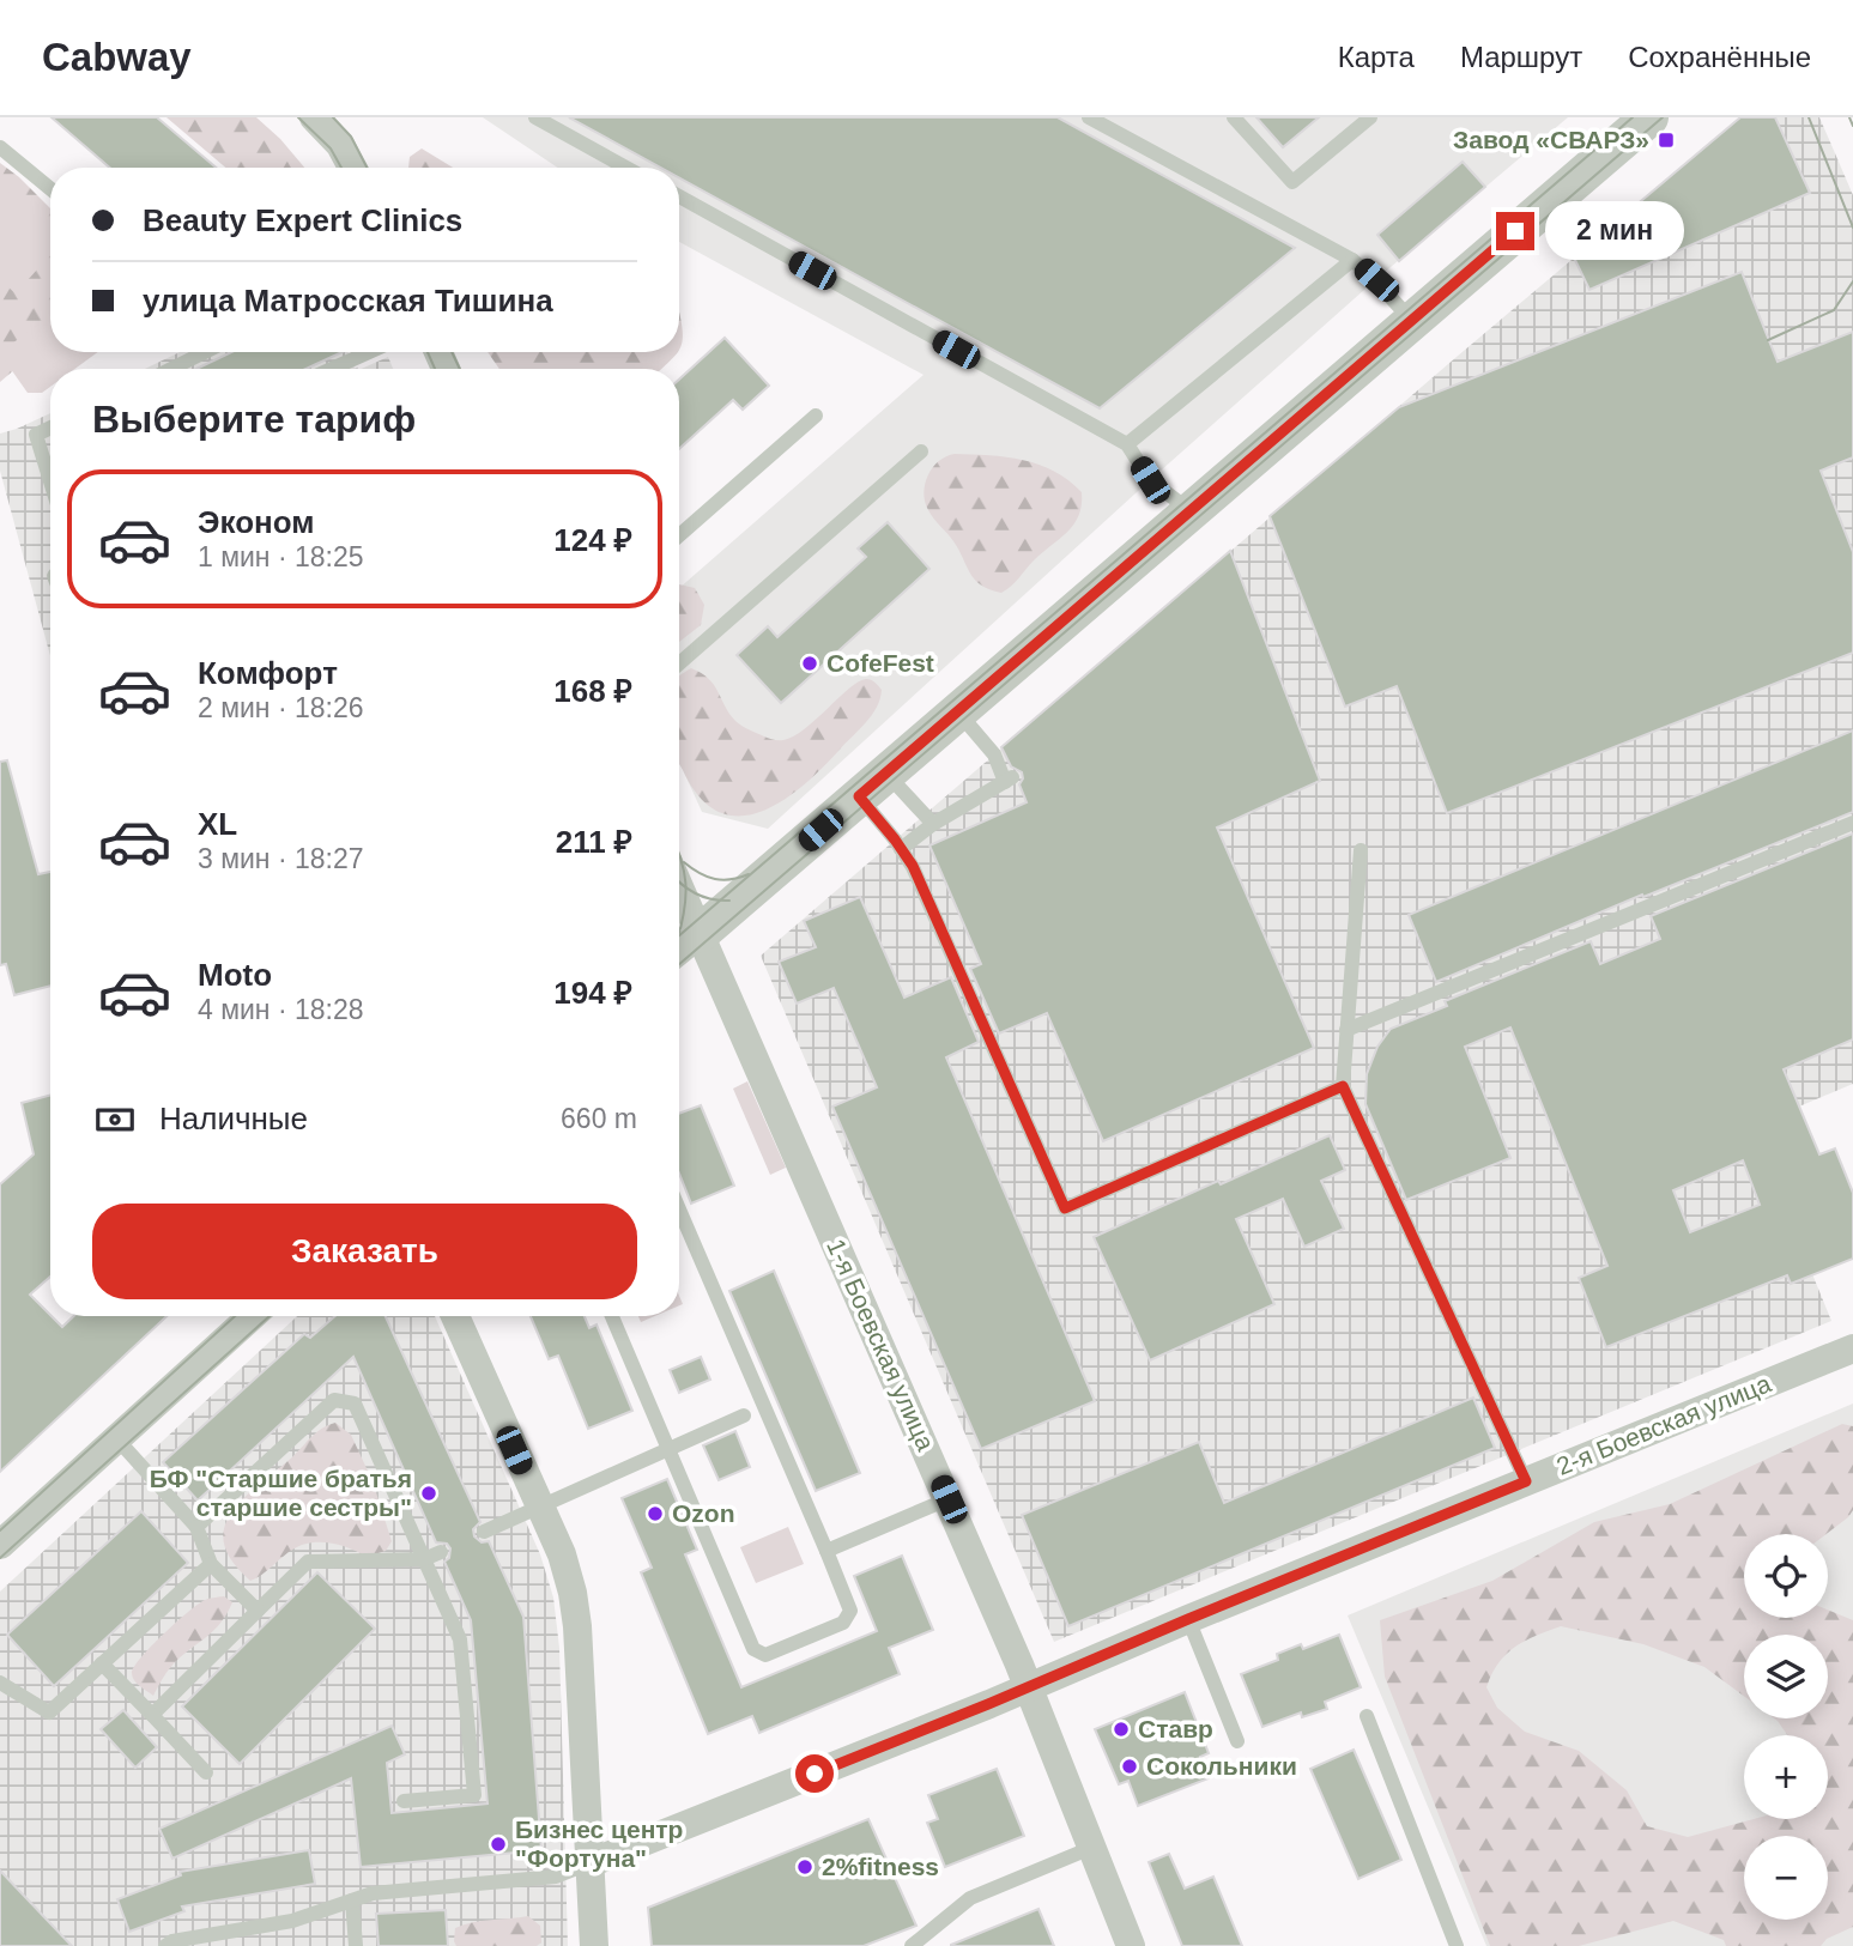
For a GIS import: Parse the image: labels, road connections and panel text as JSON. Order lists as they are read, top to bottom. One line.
{"streets":{"street":["1-я Боевская улица","2-я Боевская улица"]},"crossings":[["1-я Боевская улица","2-я Боевская улица"]],"places":{"transit":["Завод «СВАРЗ»"],"other":["CofeFest","БФ \"Старшие братья старшие сестры\"","Ozon","Ставр","Сокольники","Бизнес центр \"Фортуна\"","2%fitness"]},"page":{"header":"Cabway","nav":["Карта","Маршрут","Сохранённые"],"banner":["Beauty Expert Clinics","улица Матросская Тишина"],"bubble":"2 мин","heading":"Выберите тариф","list":[{"name":"Эконом","note":"1 мин · 18:25","value":"124 ₽"},{"name":"Комфорт","note":"2 мин · 18:26","value":"168 ₽"},{"name":"XL","note":"3 мин · 18:27","value":"211 ₽"},{"name":"Moto","note":"4 мин · 18:28","value":"194 ₽"}],"pay":["Наличные","660 m"],"buttons":"Заказать","map_buttons":["+","−"]}}
